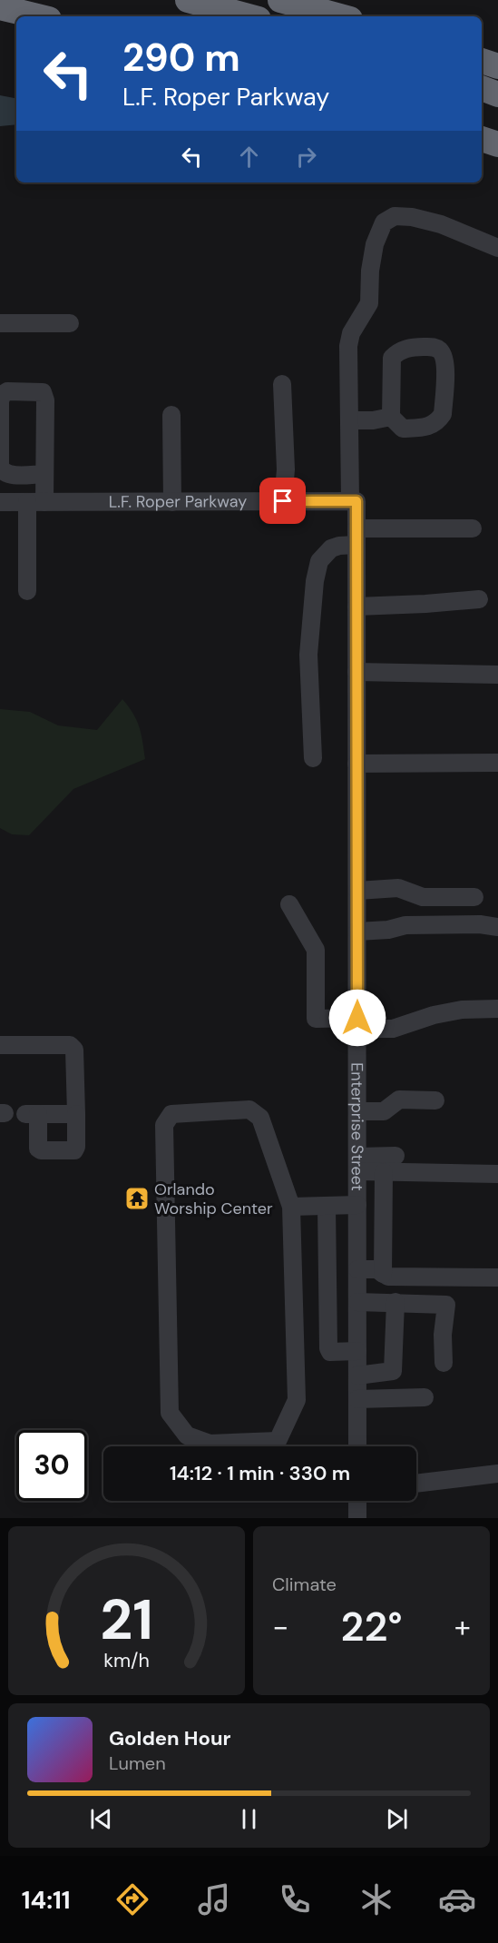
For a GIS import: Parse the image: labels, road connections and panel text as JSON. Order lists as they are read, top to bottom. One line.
{"streets":{"street":["L.F. Roper Parkway","Enterprise Street"]},"crossings":[["L.F. Roper Parkway","Enterprise Street"]],"places":{"temple":["Orlando Worship Center"]},"page":{"turn":["290 m","L.F. Roper Parkway"],"limit":"30","trip":"14:12 · 1 min · 330 m","tile":"Climate","heat":["−","22°","+"],"song":["Golden Hour","Lumen"],"tabs":"14:11","gauge":["21","km/h"]}}
